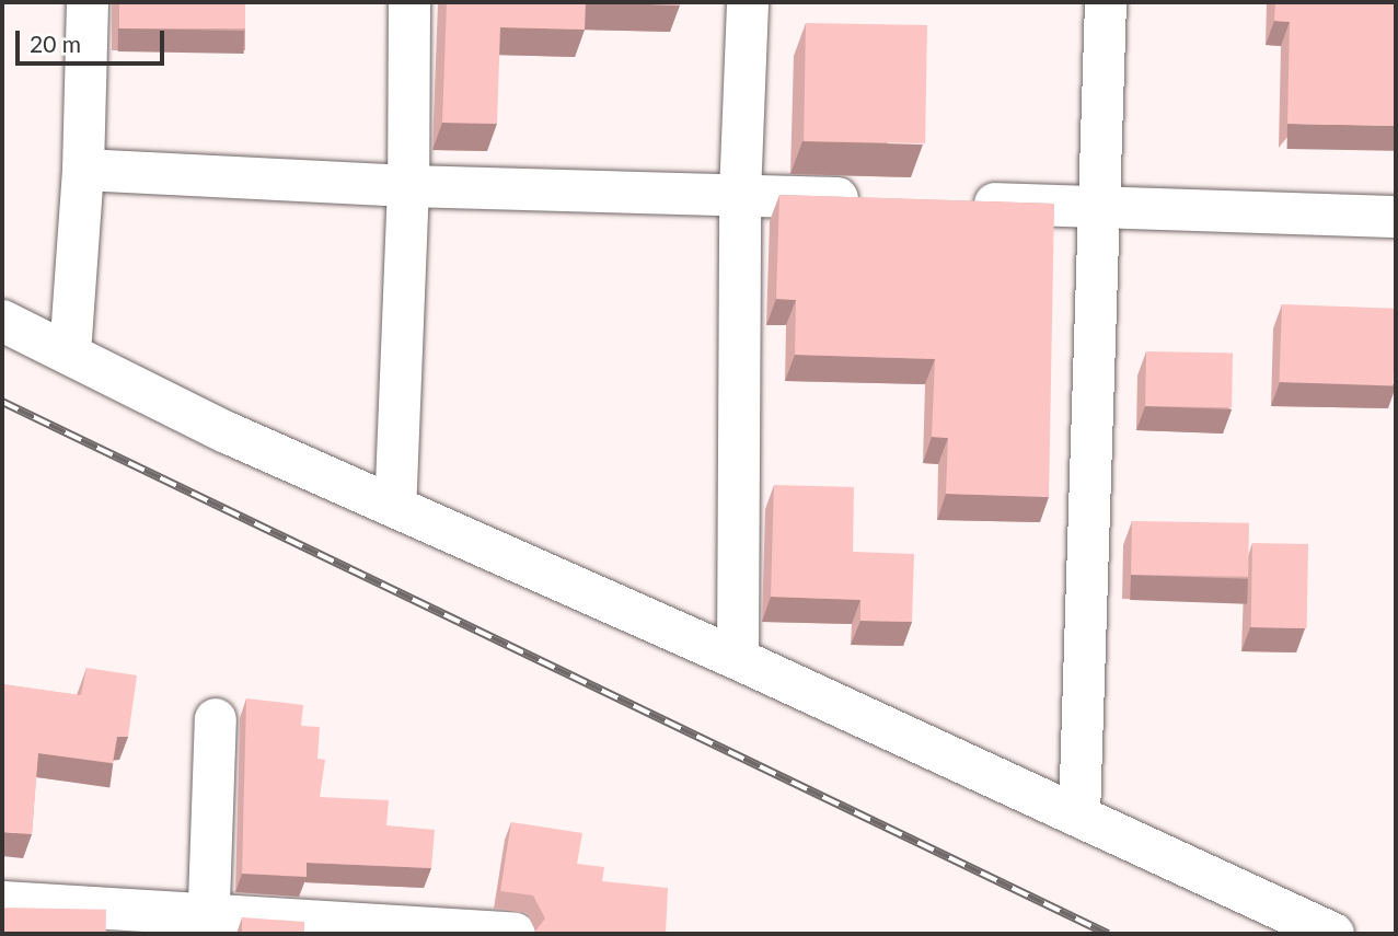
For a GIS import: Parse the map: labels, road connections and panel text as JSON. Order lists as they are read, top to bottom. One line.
{"scale_bar":"20 m"}
